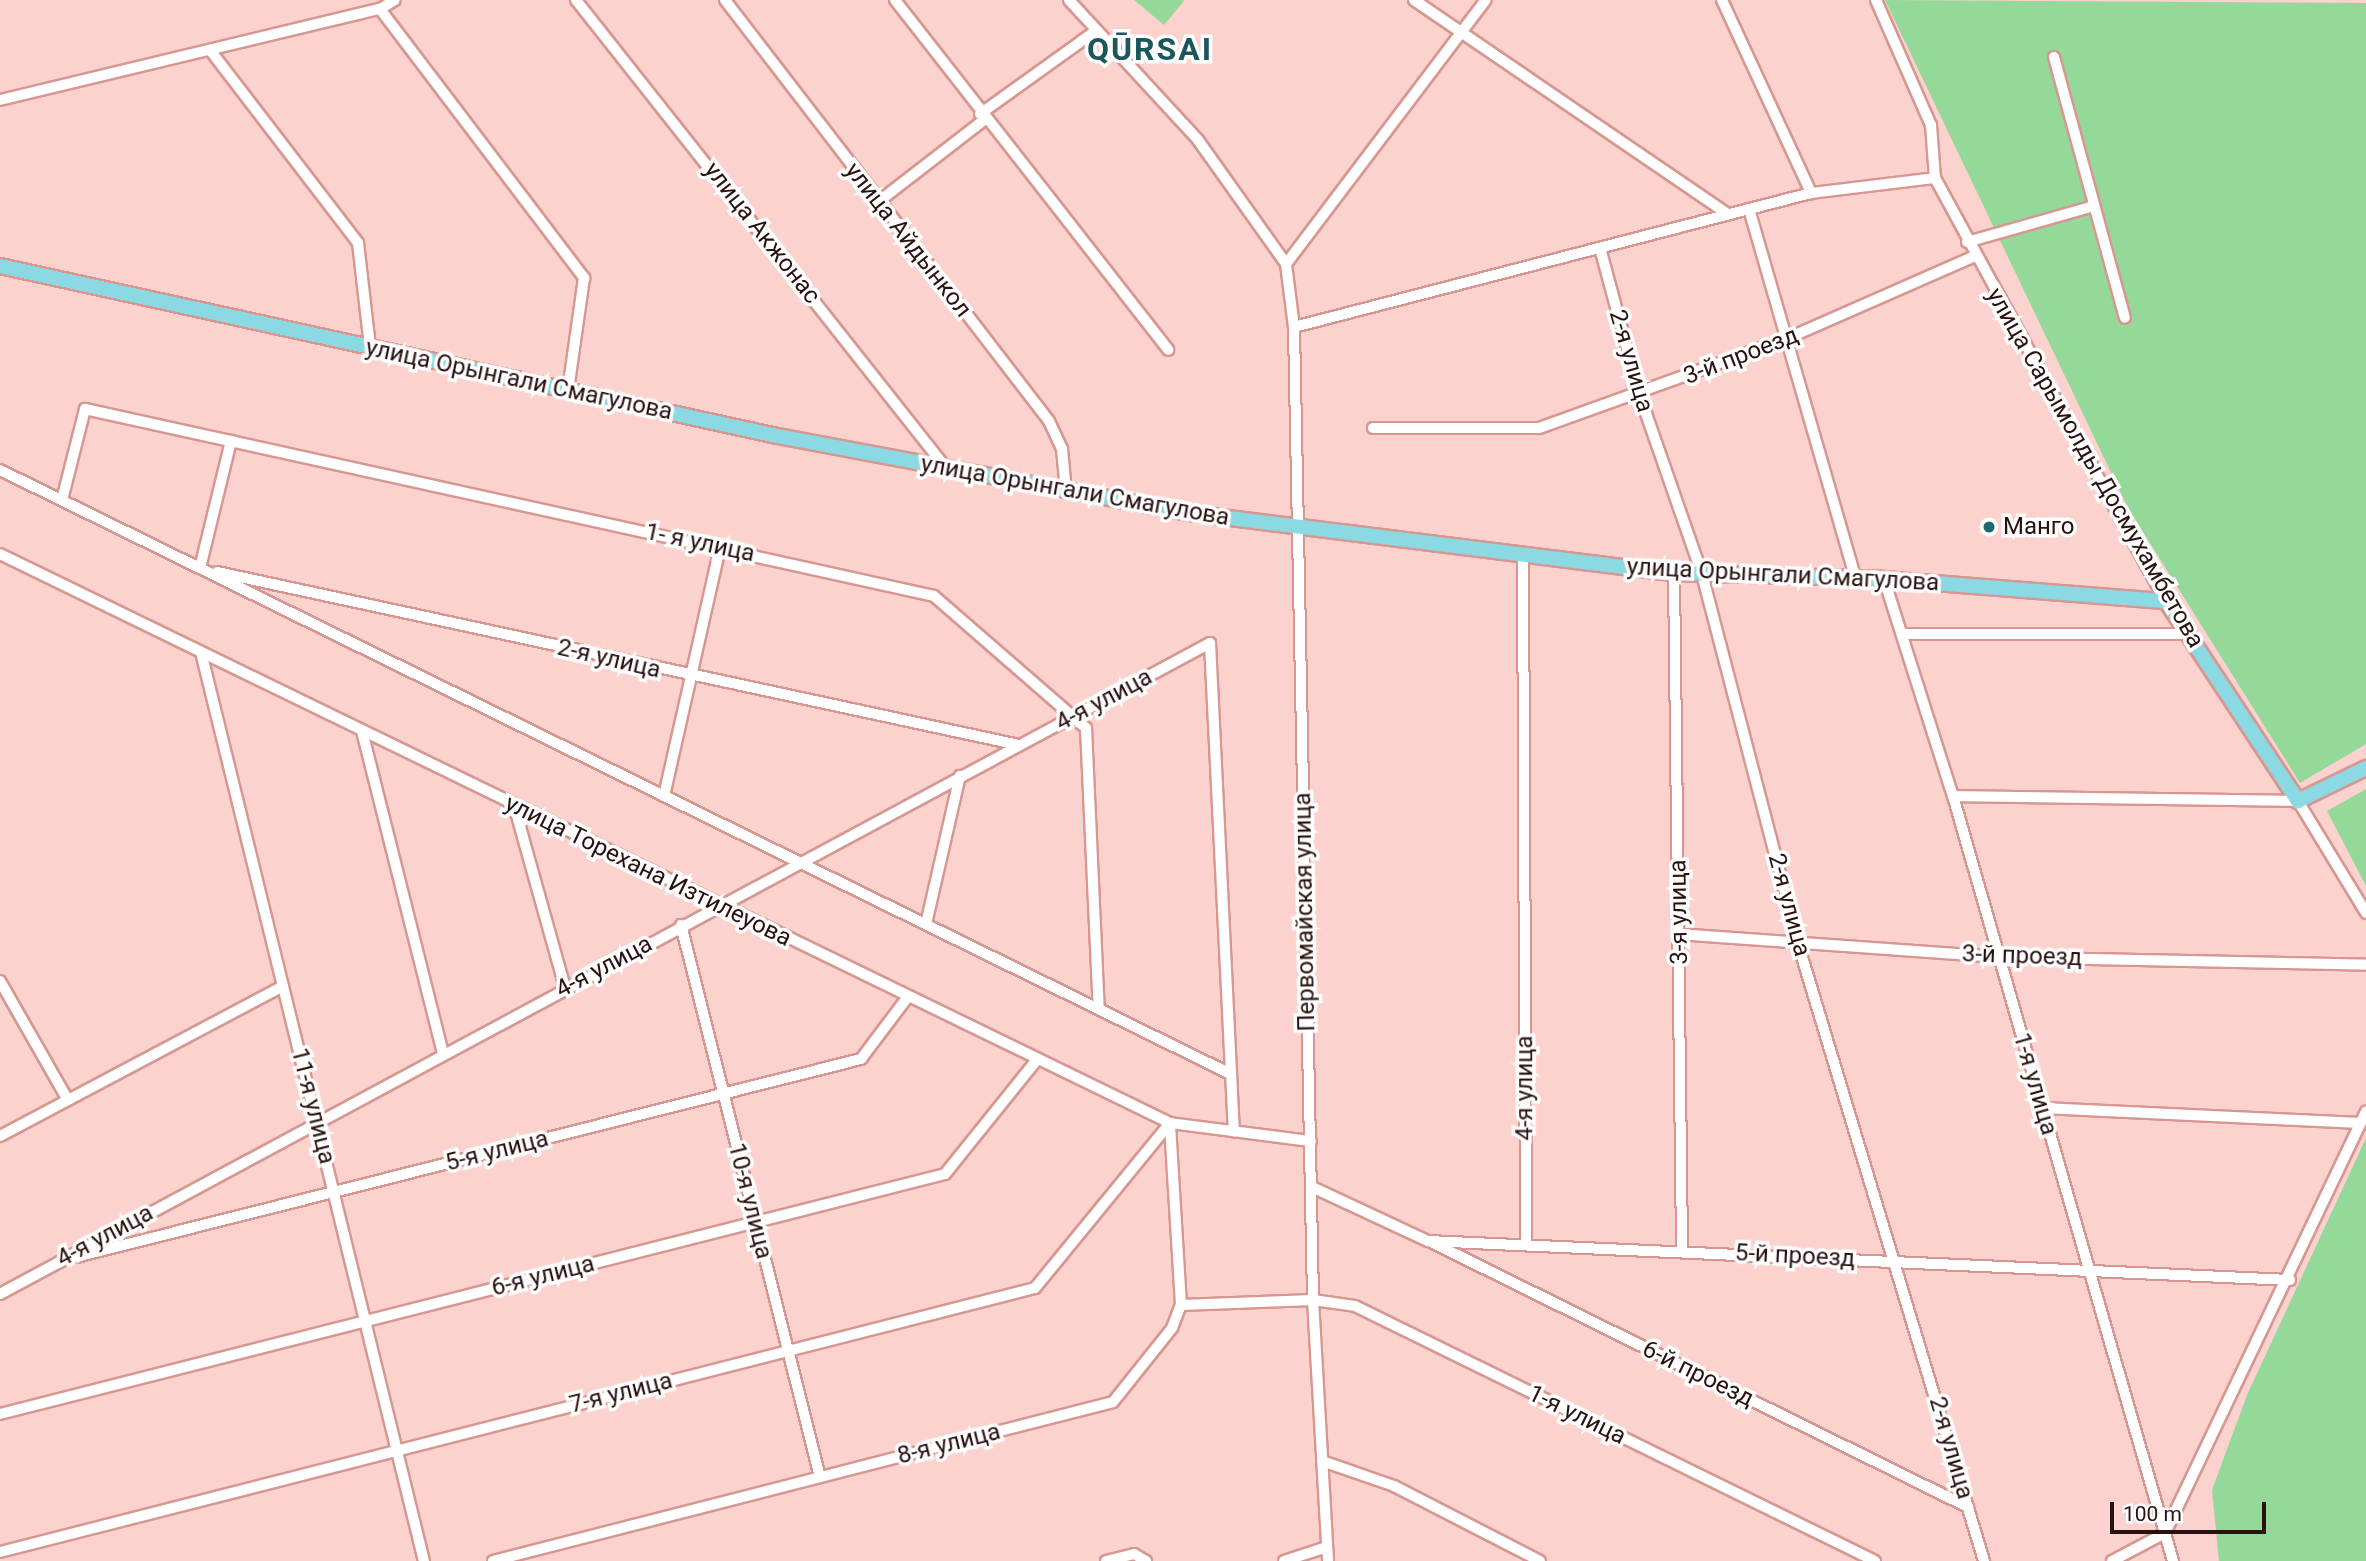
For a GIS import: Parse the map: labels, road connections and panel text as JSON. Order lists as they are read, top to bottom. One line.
{"streets":{"main road":["улица Орынгали Смагулова","улица Сарымолды Досмухамбетова"],"street":["улица Акжонас","улица Айдынкол","3-й проезд","2-я улица","1- я улица","4-я улица","улица Торехана Изтилеуова","Первомайская улица","3-я улица","1-я улица","11-я улица","5-я улица","10-я улица","5-й проезд","6-я улица","6-й проезд","7-я улица","8-я улица"]},"crossings":[["улица Акжонас","улица Орынгали Смагулова"],["улица Айдынкол","улица Орынгали Смагулова"],["3-й проезд","2-я улица"],["3-й проезд","улица Сарымолды Досмухамбетова"],["3-й проезд","3-я улица"],["3-й проезд","1-я улица"],["2-я улица","улица Орынгали Смагулова"],["2-я улица","4-я улица"],["2-я улица","5-й проезд"],["2-я улица","6-й проезд"],["улица Орынгали Смагулова","улица Сарымолды Досмухамбетова"],["улица Орынгали Смагулова","4-я улица"],["улица Орынгали Смагулова","Первомайская улица"],["улица Орынгали Смагулова","3-я улица"],["улица Орынгали Смагулова","1-я улица"],["1- я улица","4-я улица"],["4-я улица","улица Торехана Изтилеуова"],["4-я улица","11-я улица"],["4-я улица","5-я улица"],["4-я улица","10-я улица"],["4-я улица","5-й проезд"],["улица Торехана Изтилеуова","Первомайская улица"],["улица Торехана Изтилеуова","11-я улица"],["улица Торехана Изтилеуова","5-я улица"],["улица Торехана Изтилеуова","6-я улица"],["улица Торехана Изтилеуова","7-я улица"],["улица Торехана Изтилеуова","8-я улица"],["Первомайская улица","1-я улица"],["Первомайская улица","5-й проезд"],["3-я улица","5-й проезд"],["1-я улица","5-й проезд"],["1-я улица","8-я улица"],["11-я улица","5-я улица"],["11-я улица","6-я улица"],["11-я улица","7-я улица"],["5-я улица","10-я улица"],["10-я улица","6-я улица"],["10-я улица","7-я улица"],["10-я улица","8-я улица"],["5-й проезд","6-й проезд"],["7-я улица","8-я улица"]],"districts":["QŪRSAI"],"places":["Манго"],"scale_bar":"100 m"}
